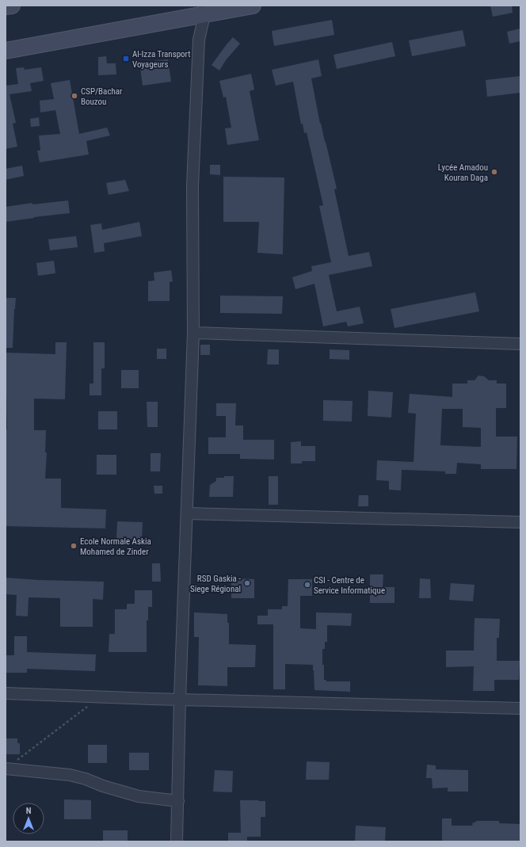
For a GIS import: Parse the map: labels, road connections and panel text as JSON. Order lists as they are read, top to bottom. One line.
{"places":{"transit":["Al-Izza Transport Voyageurs"],"other":["CSP/Bachar Bouzou","Lycée Amadou Kouran Daga","Ecole Normale Askia Mohamed de Zinder","RSD Gaskia - Siege Régional","CSI - Centre de Service Informatique"]},"north":"top"}
